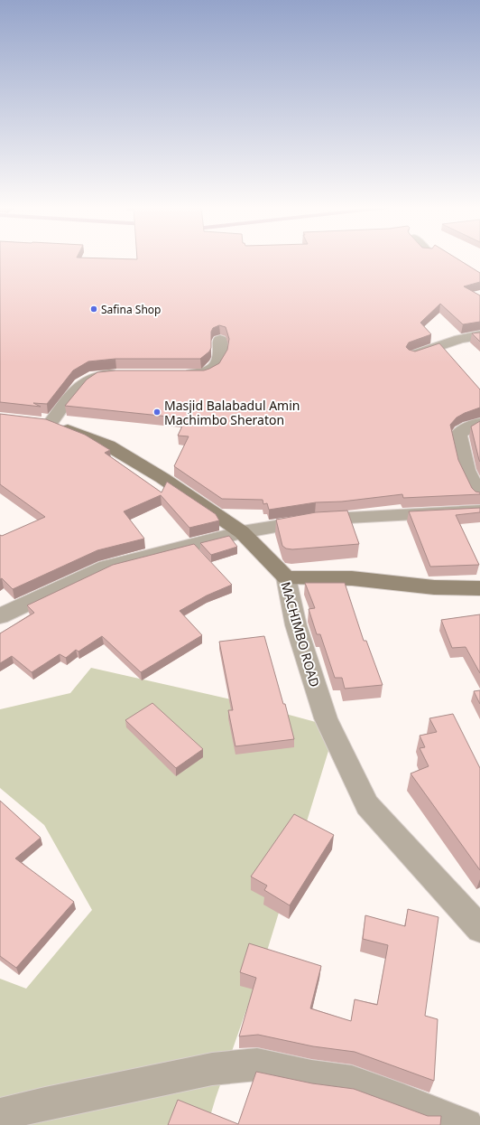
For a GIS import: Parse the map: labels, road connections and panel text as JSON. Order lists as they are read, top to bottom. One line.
{"streets":{"street":["MACHIMBO ROAD"]},"places":["Safina Shop","Masjid Balabadul Amin Machimbo Sheraton"]}
